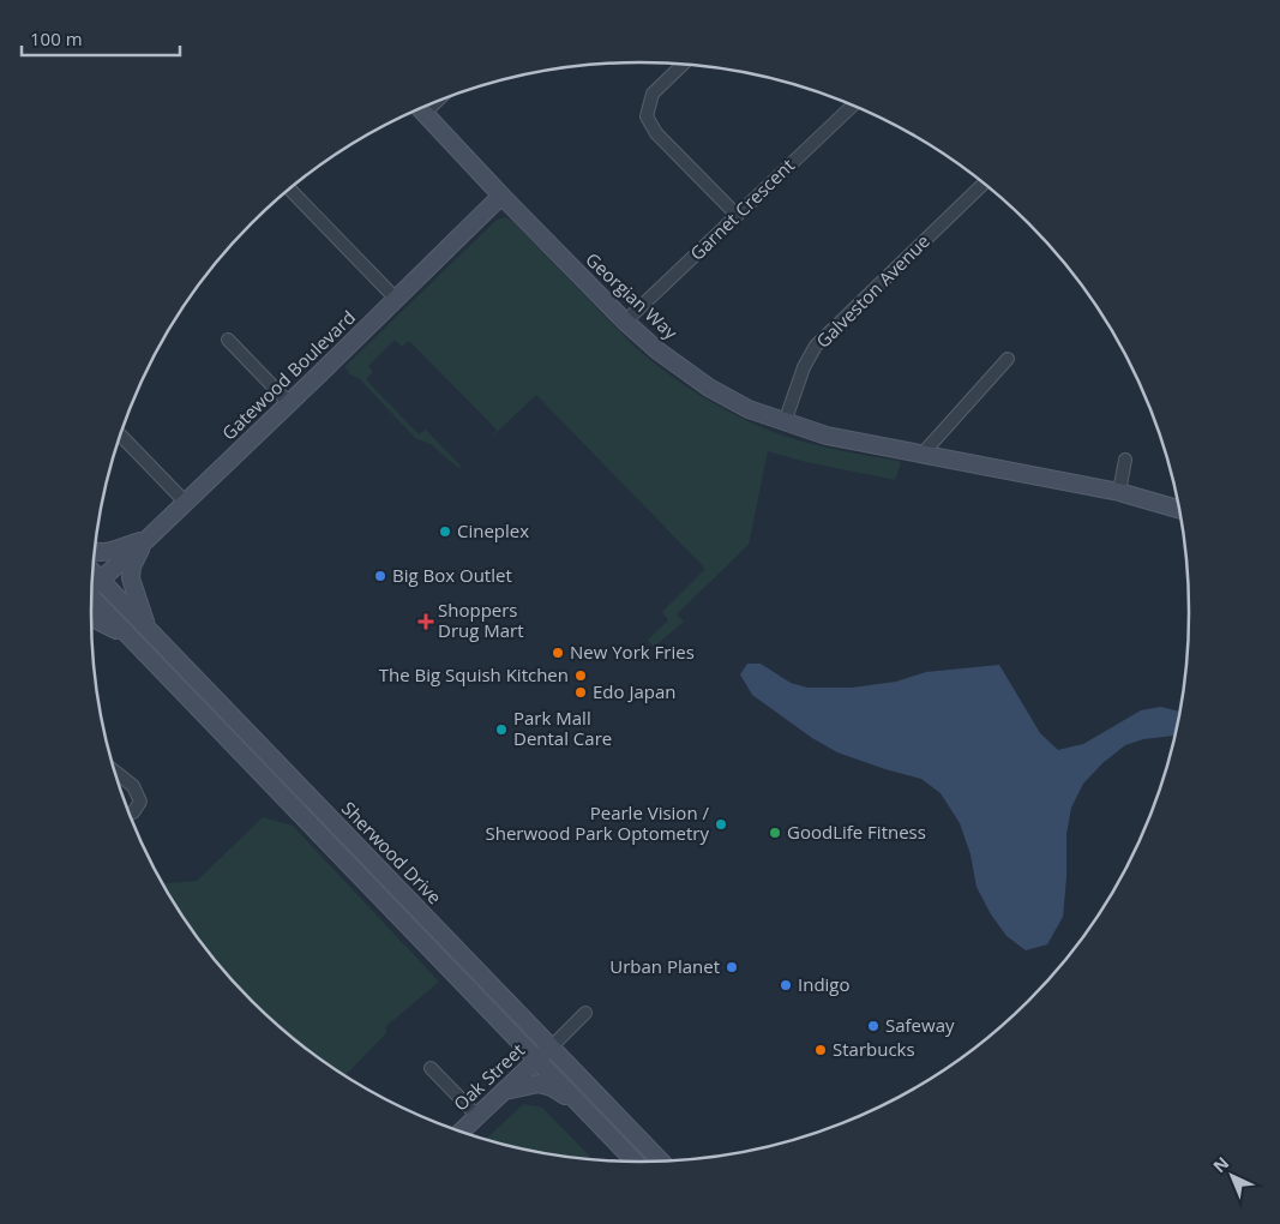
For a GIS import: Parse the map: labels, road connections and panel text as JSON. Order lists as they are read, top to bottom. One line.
{"streets":{"main road":["Georgian Way","Gatewood Boulevard","Sherwood Drive","Oak Street"],"street":["Garnet Crescent","Galveston Avenue"]},"crossings":[["Garnet Crescent","Georgian Way"],["Galveston Avenue","Georgian Way"],["Georgian Way","Gatewood Boulevard"],["Gatewood Boulevard","Sherwood Drive"],["Sherwood Drive","Oak Street"]],"places":{"other":["Cineplex","Big Box Outlet","New York Fries","The Big Squish Kitchen","Edo Japan","Park Mall Dental Care","Pearle Vision / Sherwood Park Optometry","GoodLife Fitness","Urban Planet","Indigo","Safeway","Starbucks"],"health":["Shoppers Drug Mart"]},"scale_bar":"100 m","north":"top left"}
